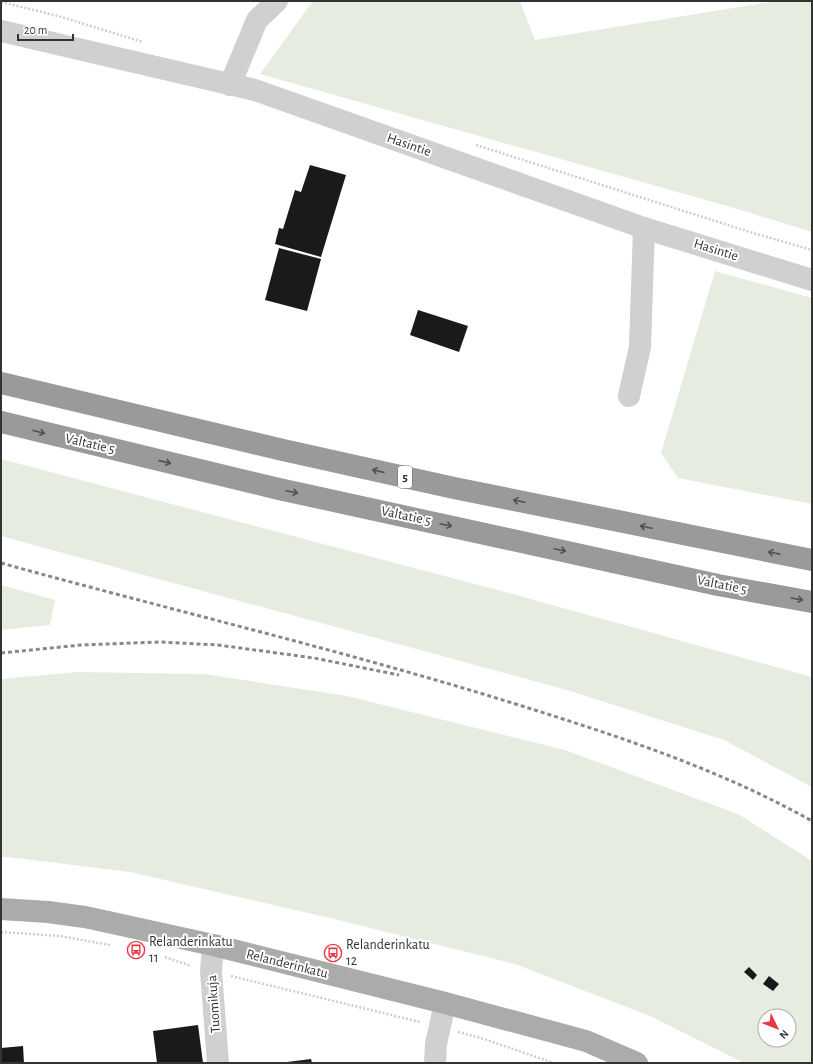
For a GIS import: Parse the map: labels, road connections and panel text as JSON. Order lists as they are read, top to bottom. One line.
{"streets":{"highway":["Valtatie 5","5"],"main road":["Relanderinkatu"],"street":["Hasintie","Tuomikuja"]},"crossings":[["Relanderinkatu","Tuomikuja"]],"places":{"bus stop":["Relanderinkatu 11","Relanderinkatu 12"]},"scale_bar":"20 m","north":"bottom right"}
